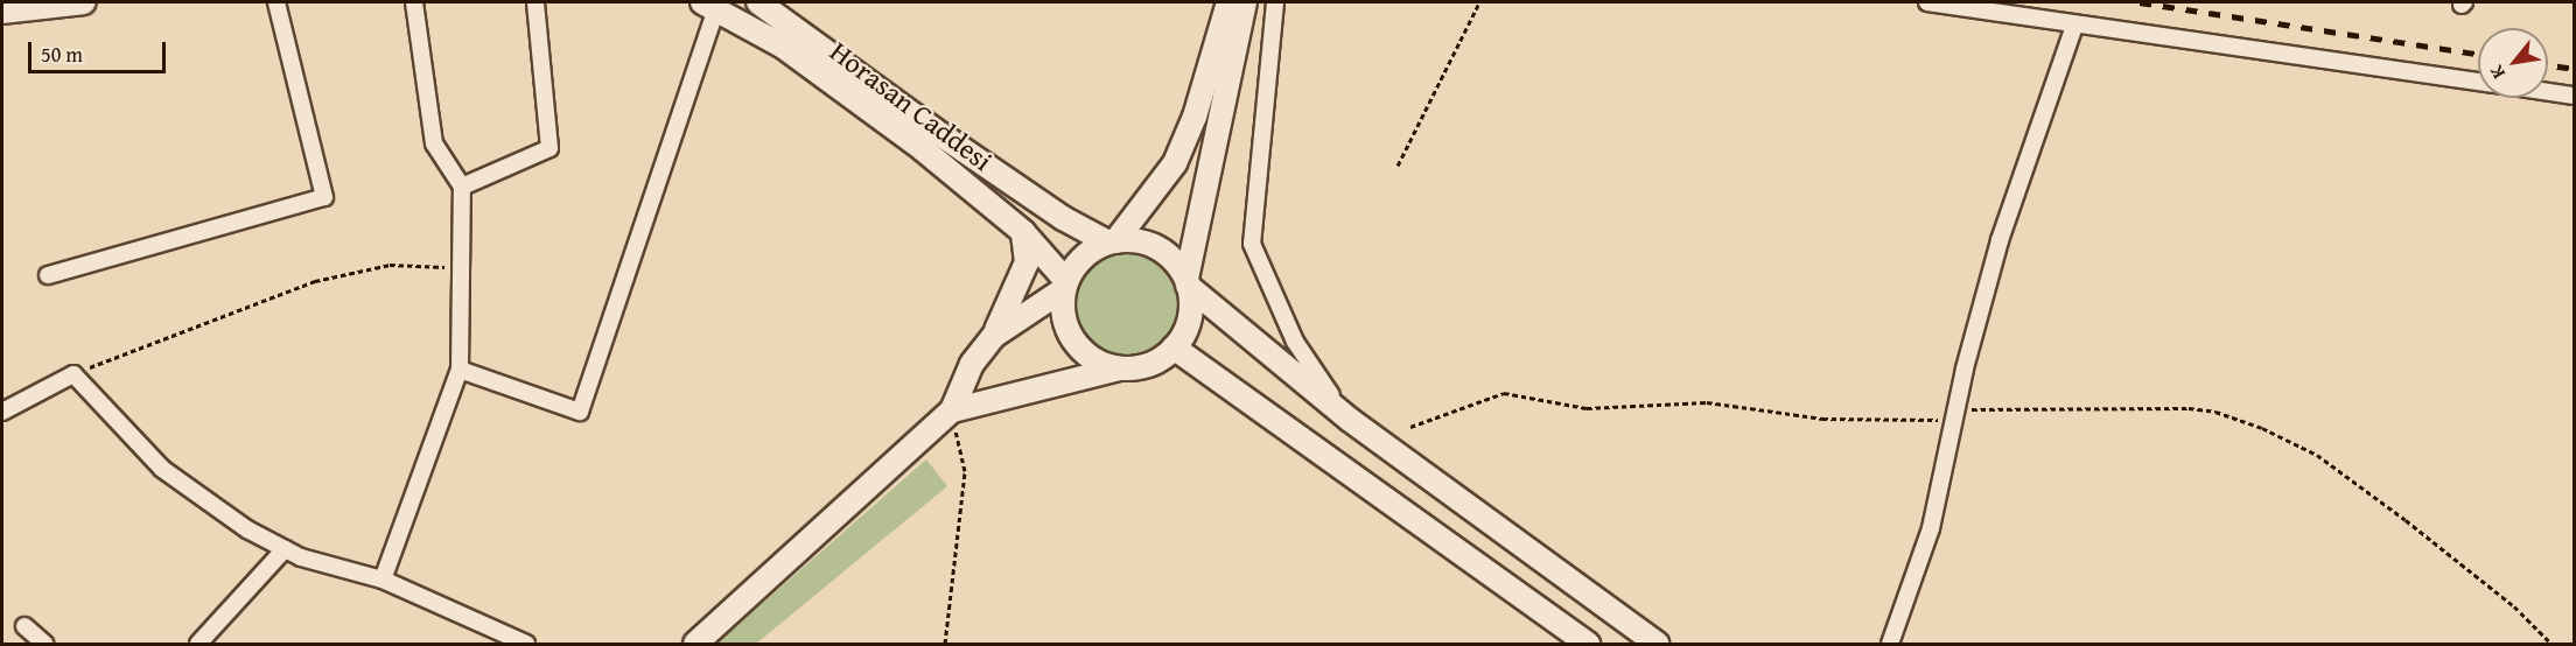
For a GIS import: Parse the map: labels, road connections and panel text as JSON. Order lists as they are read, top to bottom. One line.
{"streets":{"street":["Horasan Caddesi"]},"scale_bar":"50 m","north":"bottom left"}
